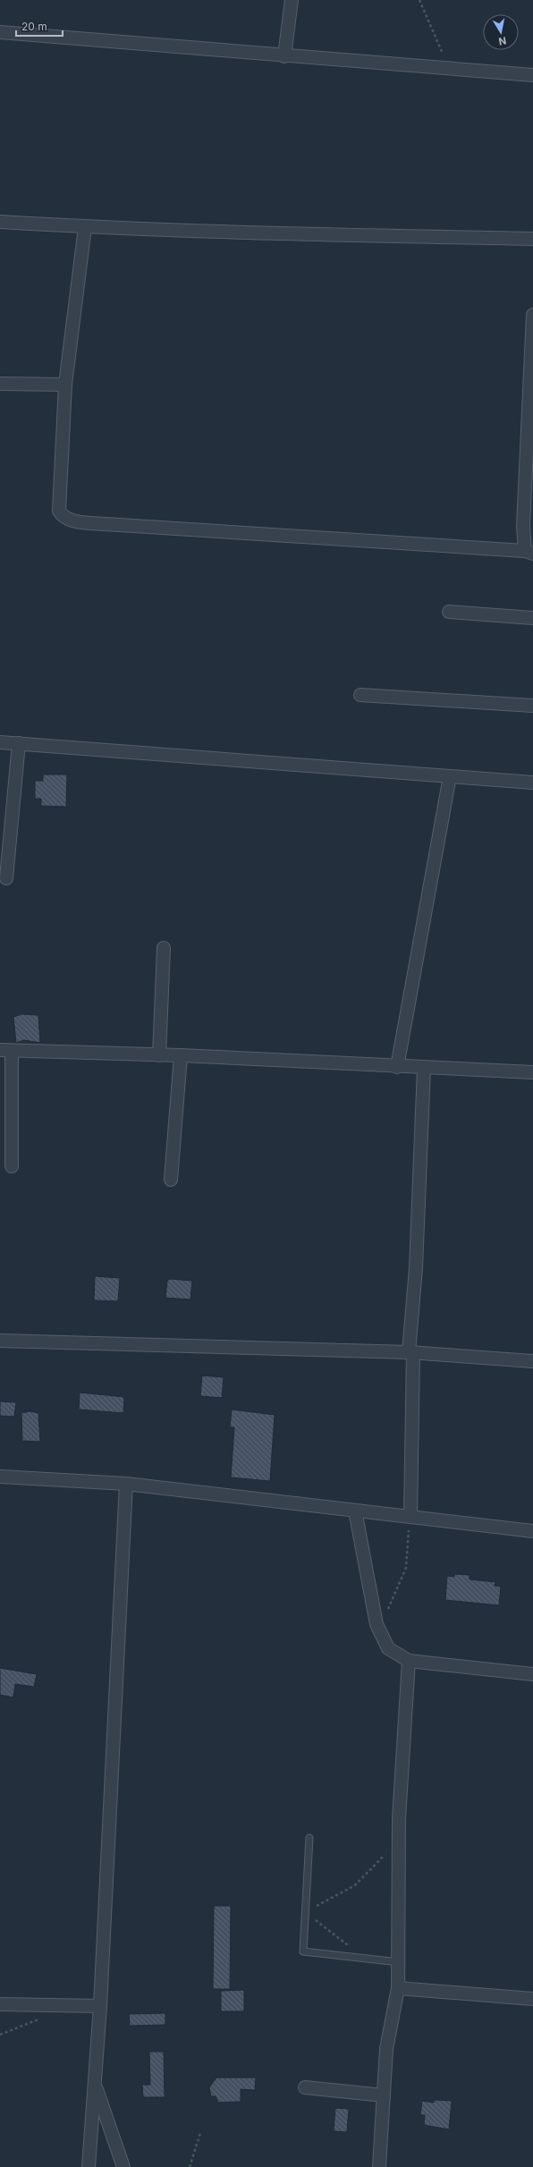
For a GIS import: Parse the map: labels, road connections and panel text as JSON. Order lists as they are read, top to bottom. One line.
{"scale_bar":"20 m","north":"bottom"}
